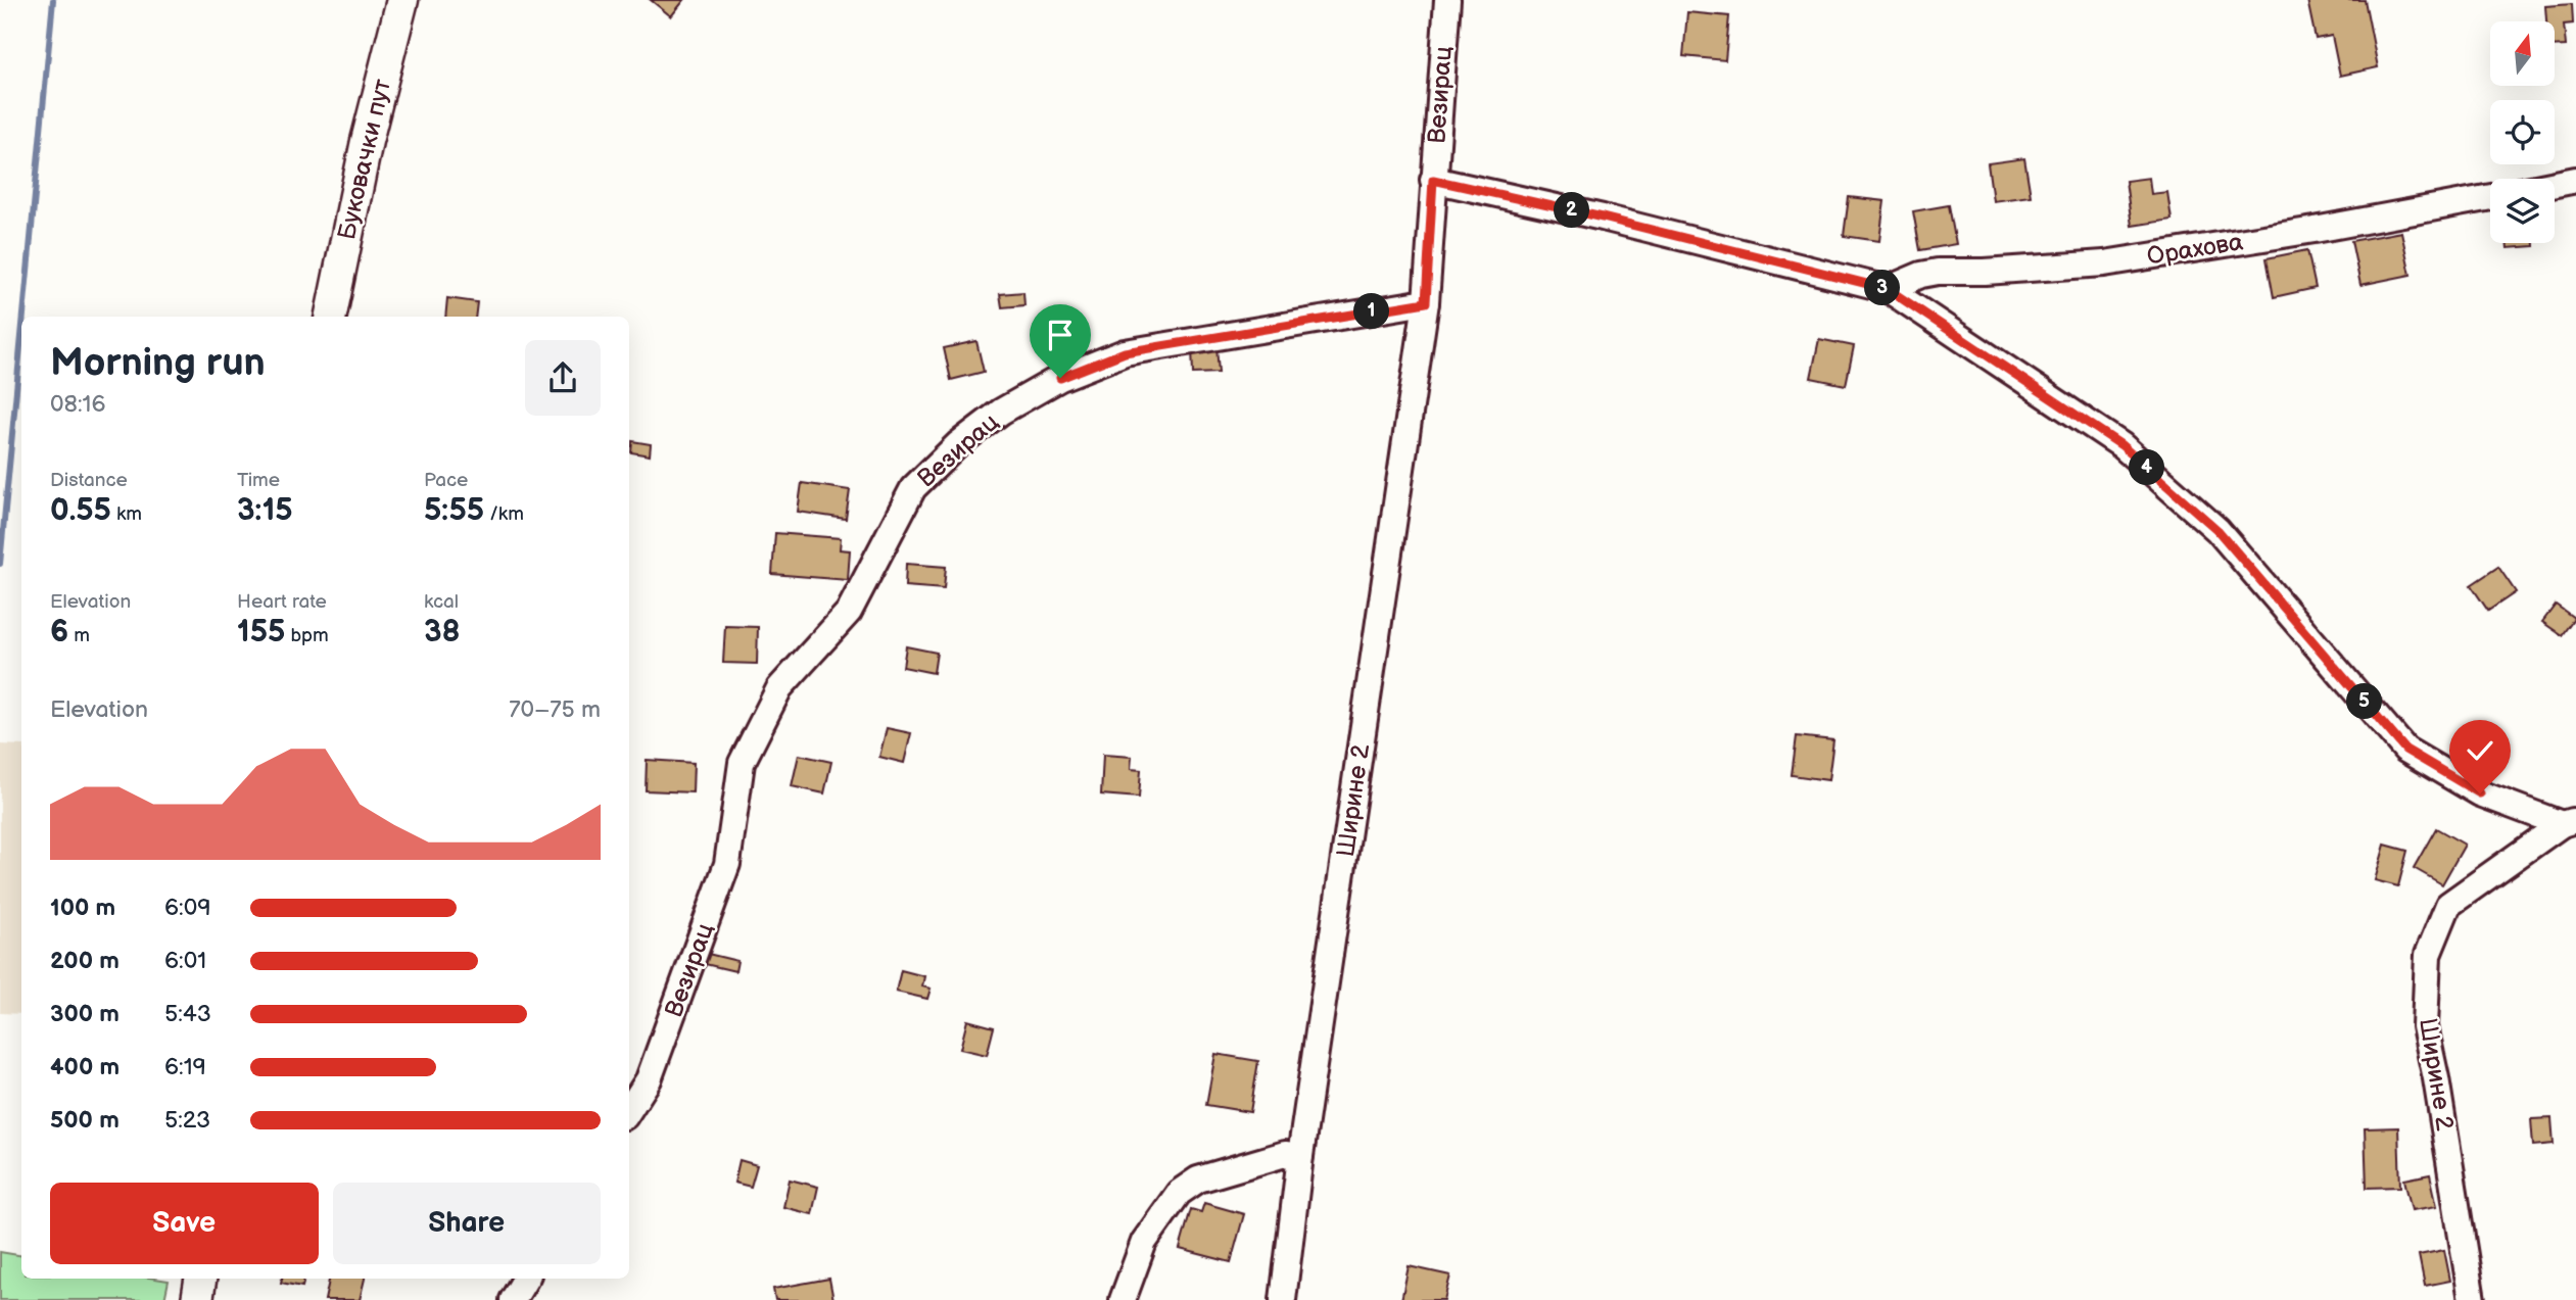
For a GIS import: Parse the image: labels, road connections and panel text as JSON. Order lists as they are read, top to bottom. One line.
{"streets":{"street":["Везирац","Буковачки пут","Орахова","Ширине 2"]},"crossings":[["Везирац","Ширине 2"]],"north":"top","page":{"pins":["2","3","1","4","5"],"heading":["Morning run","08:16"],"stats":[["Distance","0.55 km"],["Time","3:15"],["Pace","5:55 /km"],["Elevation","6 m"],["Heart rate","155 bpm"],["kcal","38"]],"chart":["Elevation","70–75 m"],"list":[{"name":"100 m","note":"6:09"},{"name":"200 m","note":"6:01"},{"name":"300 m","note":"5:43"},{"name":"400 m","note":"6:19"},{"name":"500 m","note":"5:23"}],"buttons":["Save","Share"]}}
